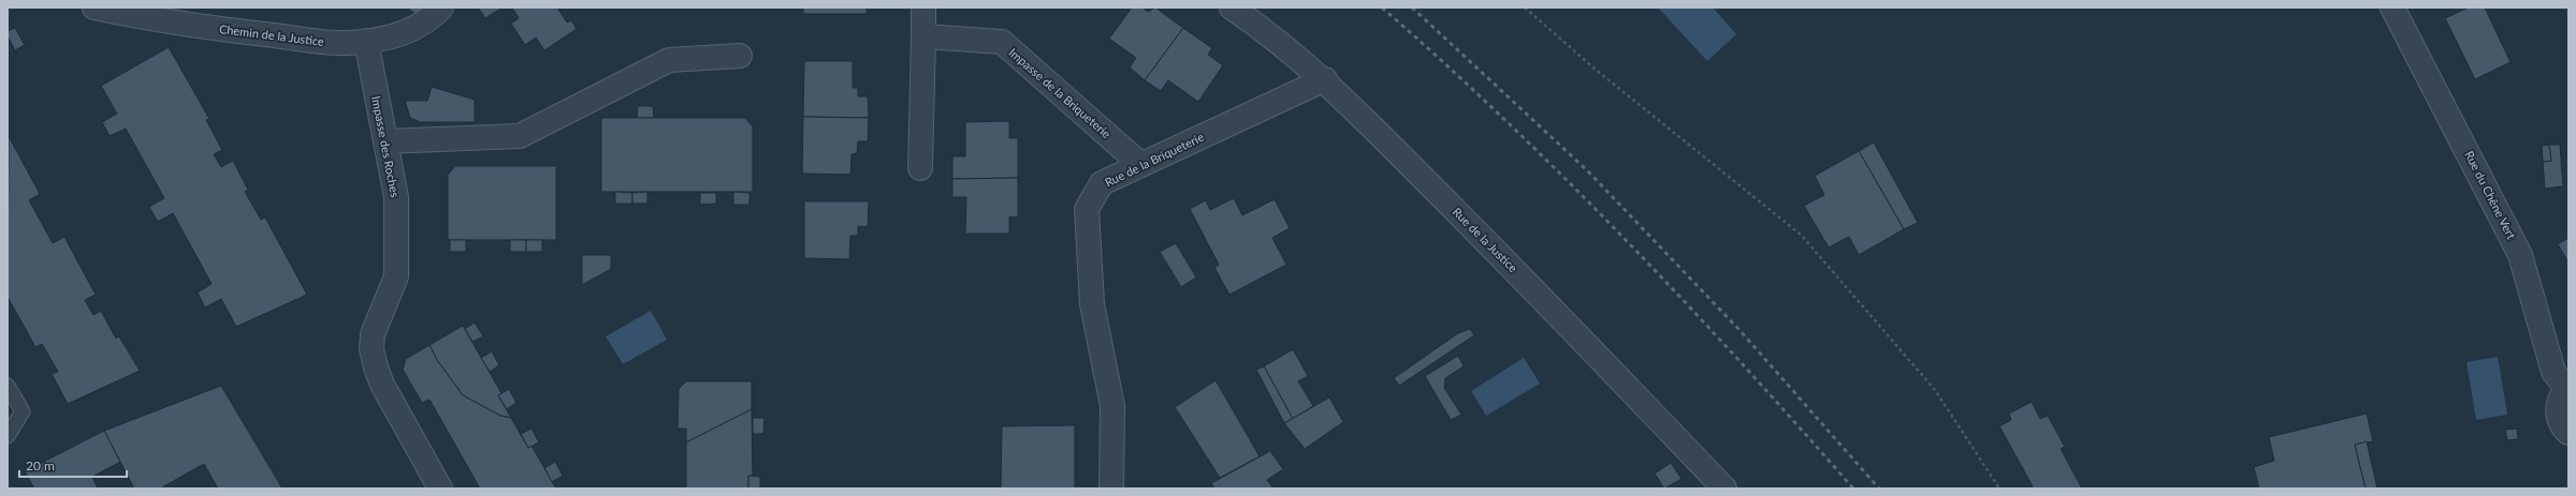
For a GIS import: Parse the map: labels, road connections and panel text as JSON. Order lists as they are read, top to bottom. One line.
{"streets":{"street":["Chemin de la Justice","Impasse de la Briqueterie","Impasse des Roches","Rue de la Briqueterie","Rue du Chêne Vert","Rue de la Justice"]},"crossings":[["Chemin de la Justice","Impasse des Roches"],["Impasse de la Briqueterie","Rue de la Briqueterie"],["Rue de la Briqueterie","Rue de la Justice"]],"scale_bar":"20 m"}
